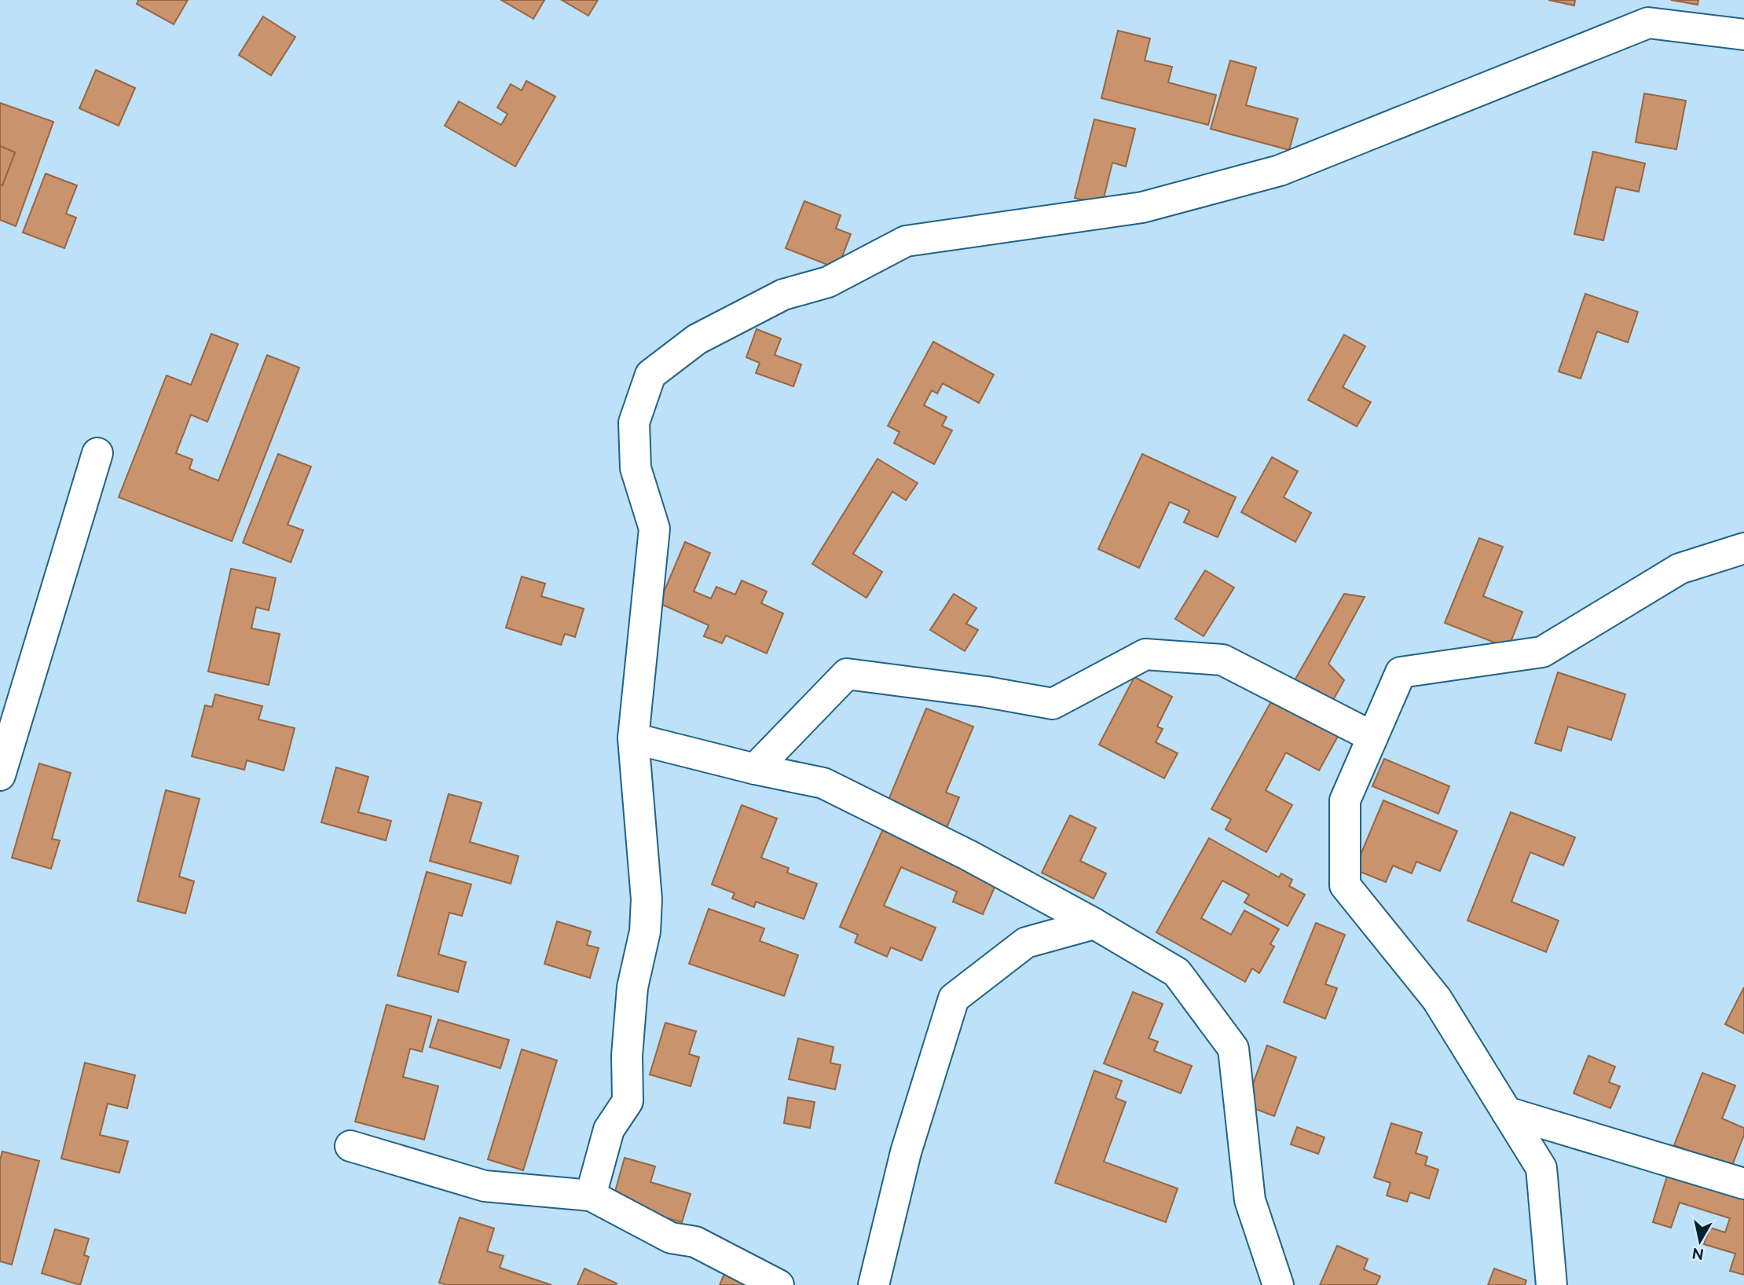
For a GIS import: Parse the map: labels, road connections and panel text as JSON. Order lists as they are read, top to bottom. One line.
{"north":"bottom"}
